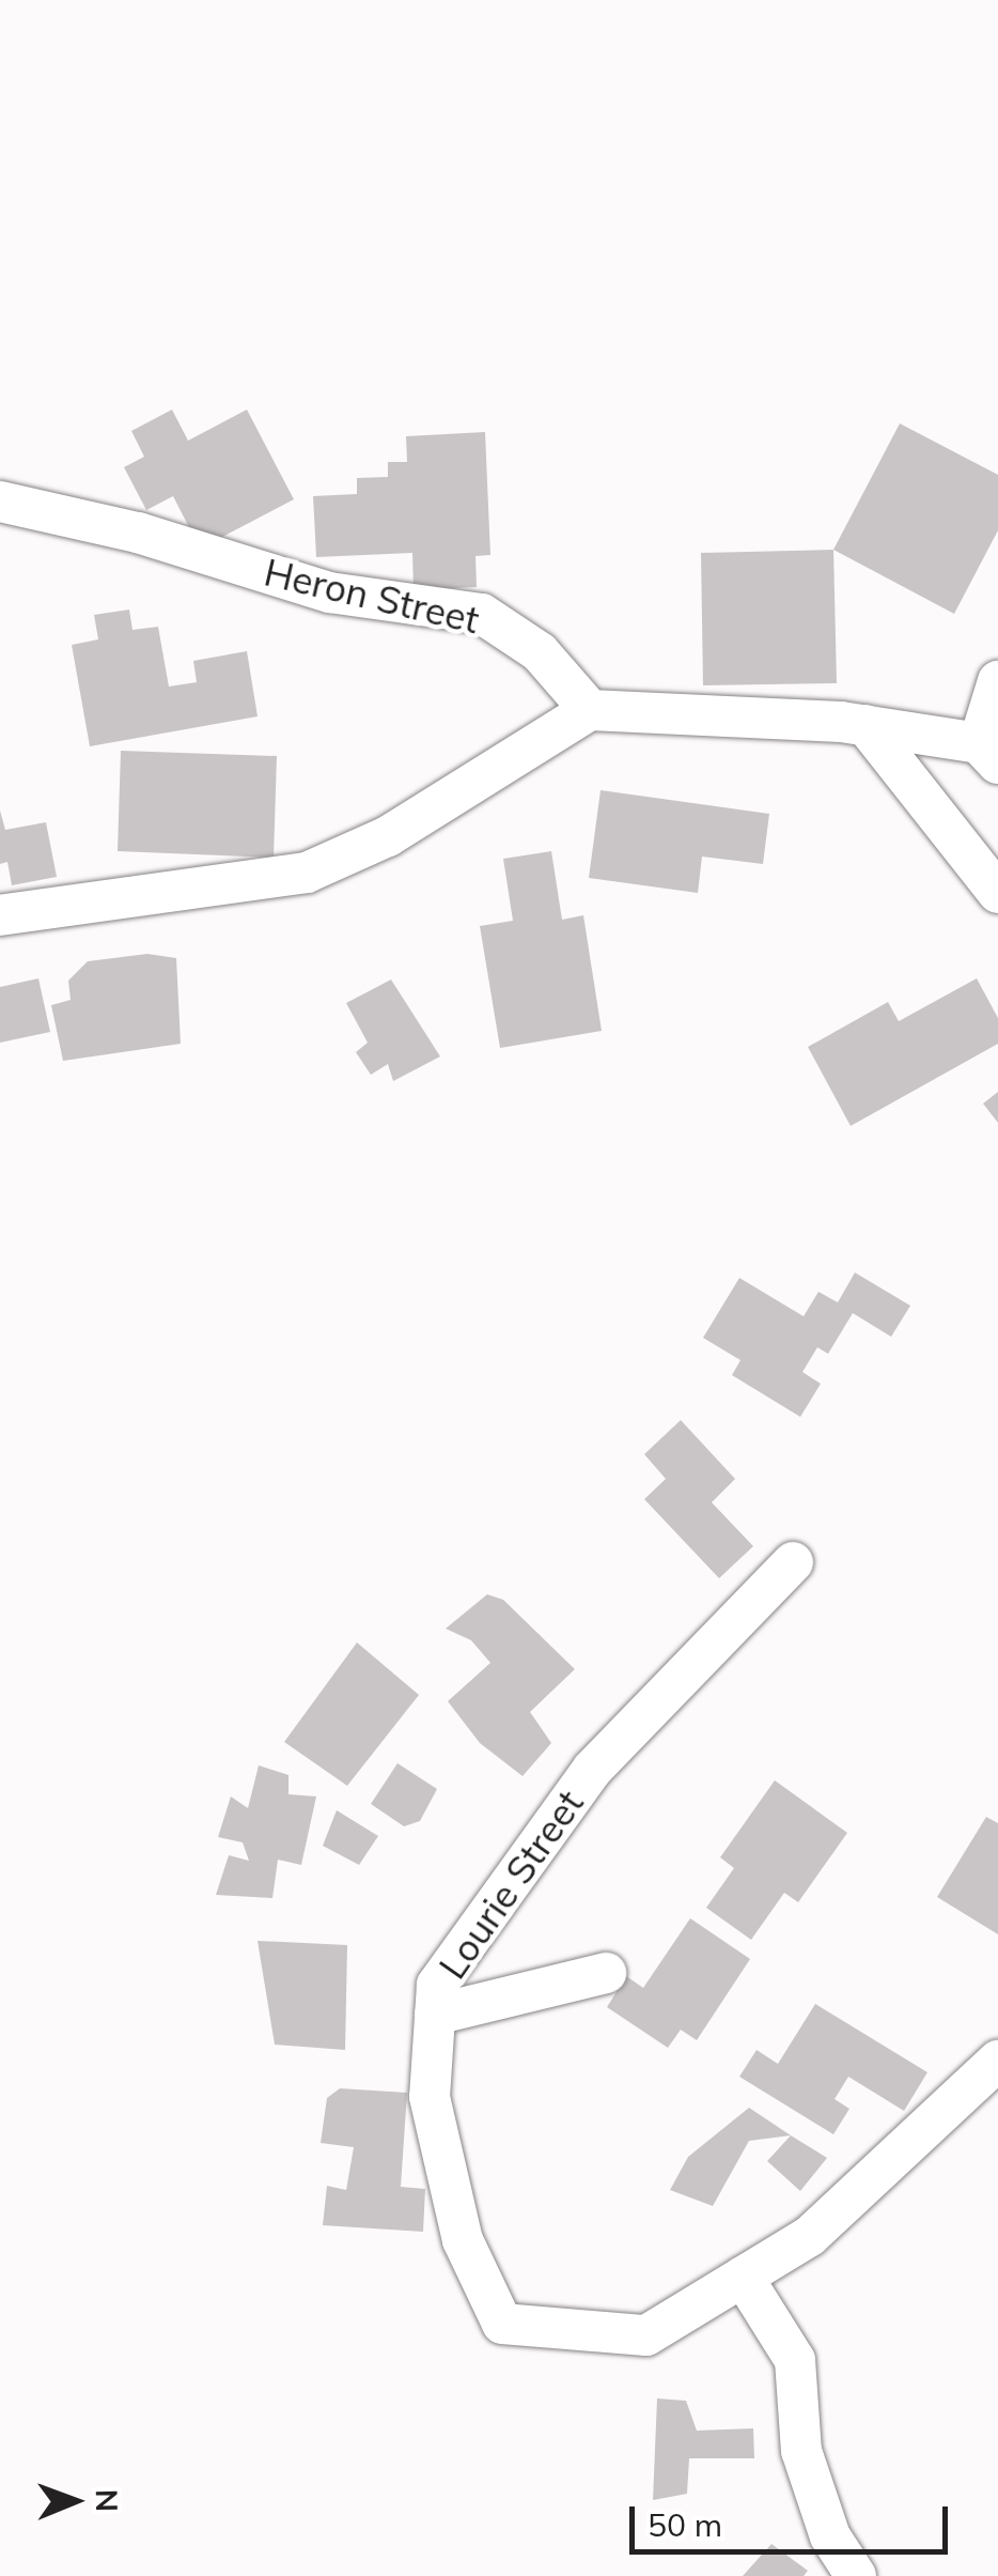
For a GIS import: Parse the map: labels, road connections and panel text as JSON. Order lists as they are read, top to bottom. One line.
{"streets":{"street":["Heron Street","Lourie Street"]},"scale_bar":"50 m","north":"right"}
